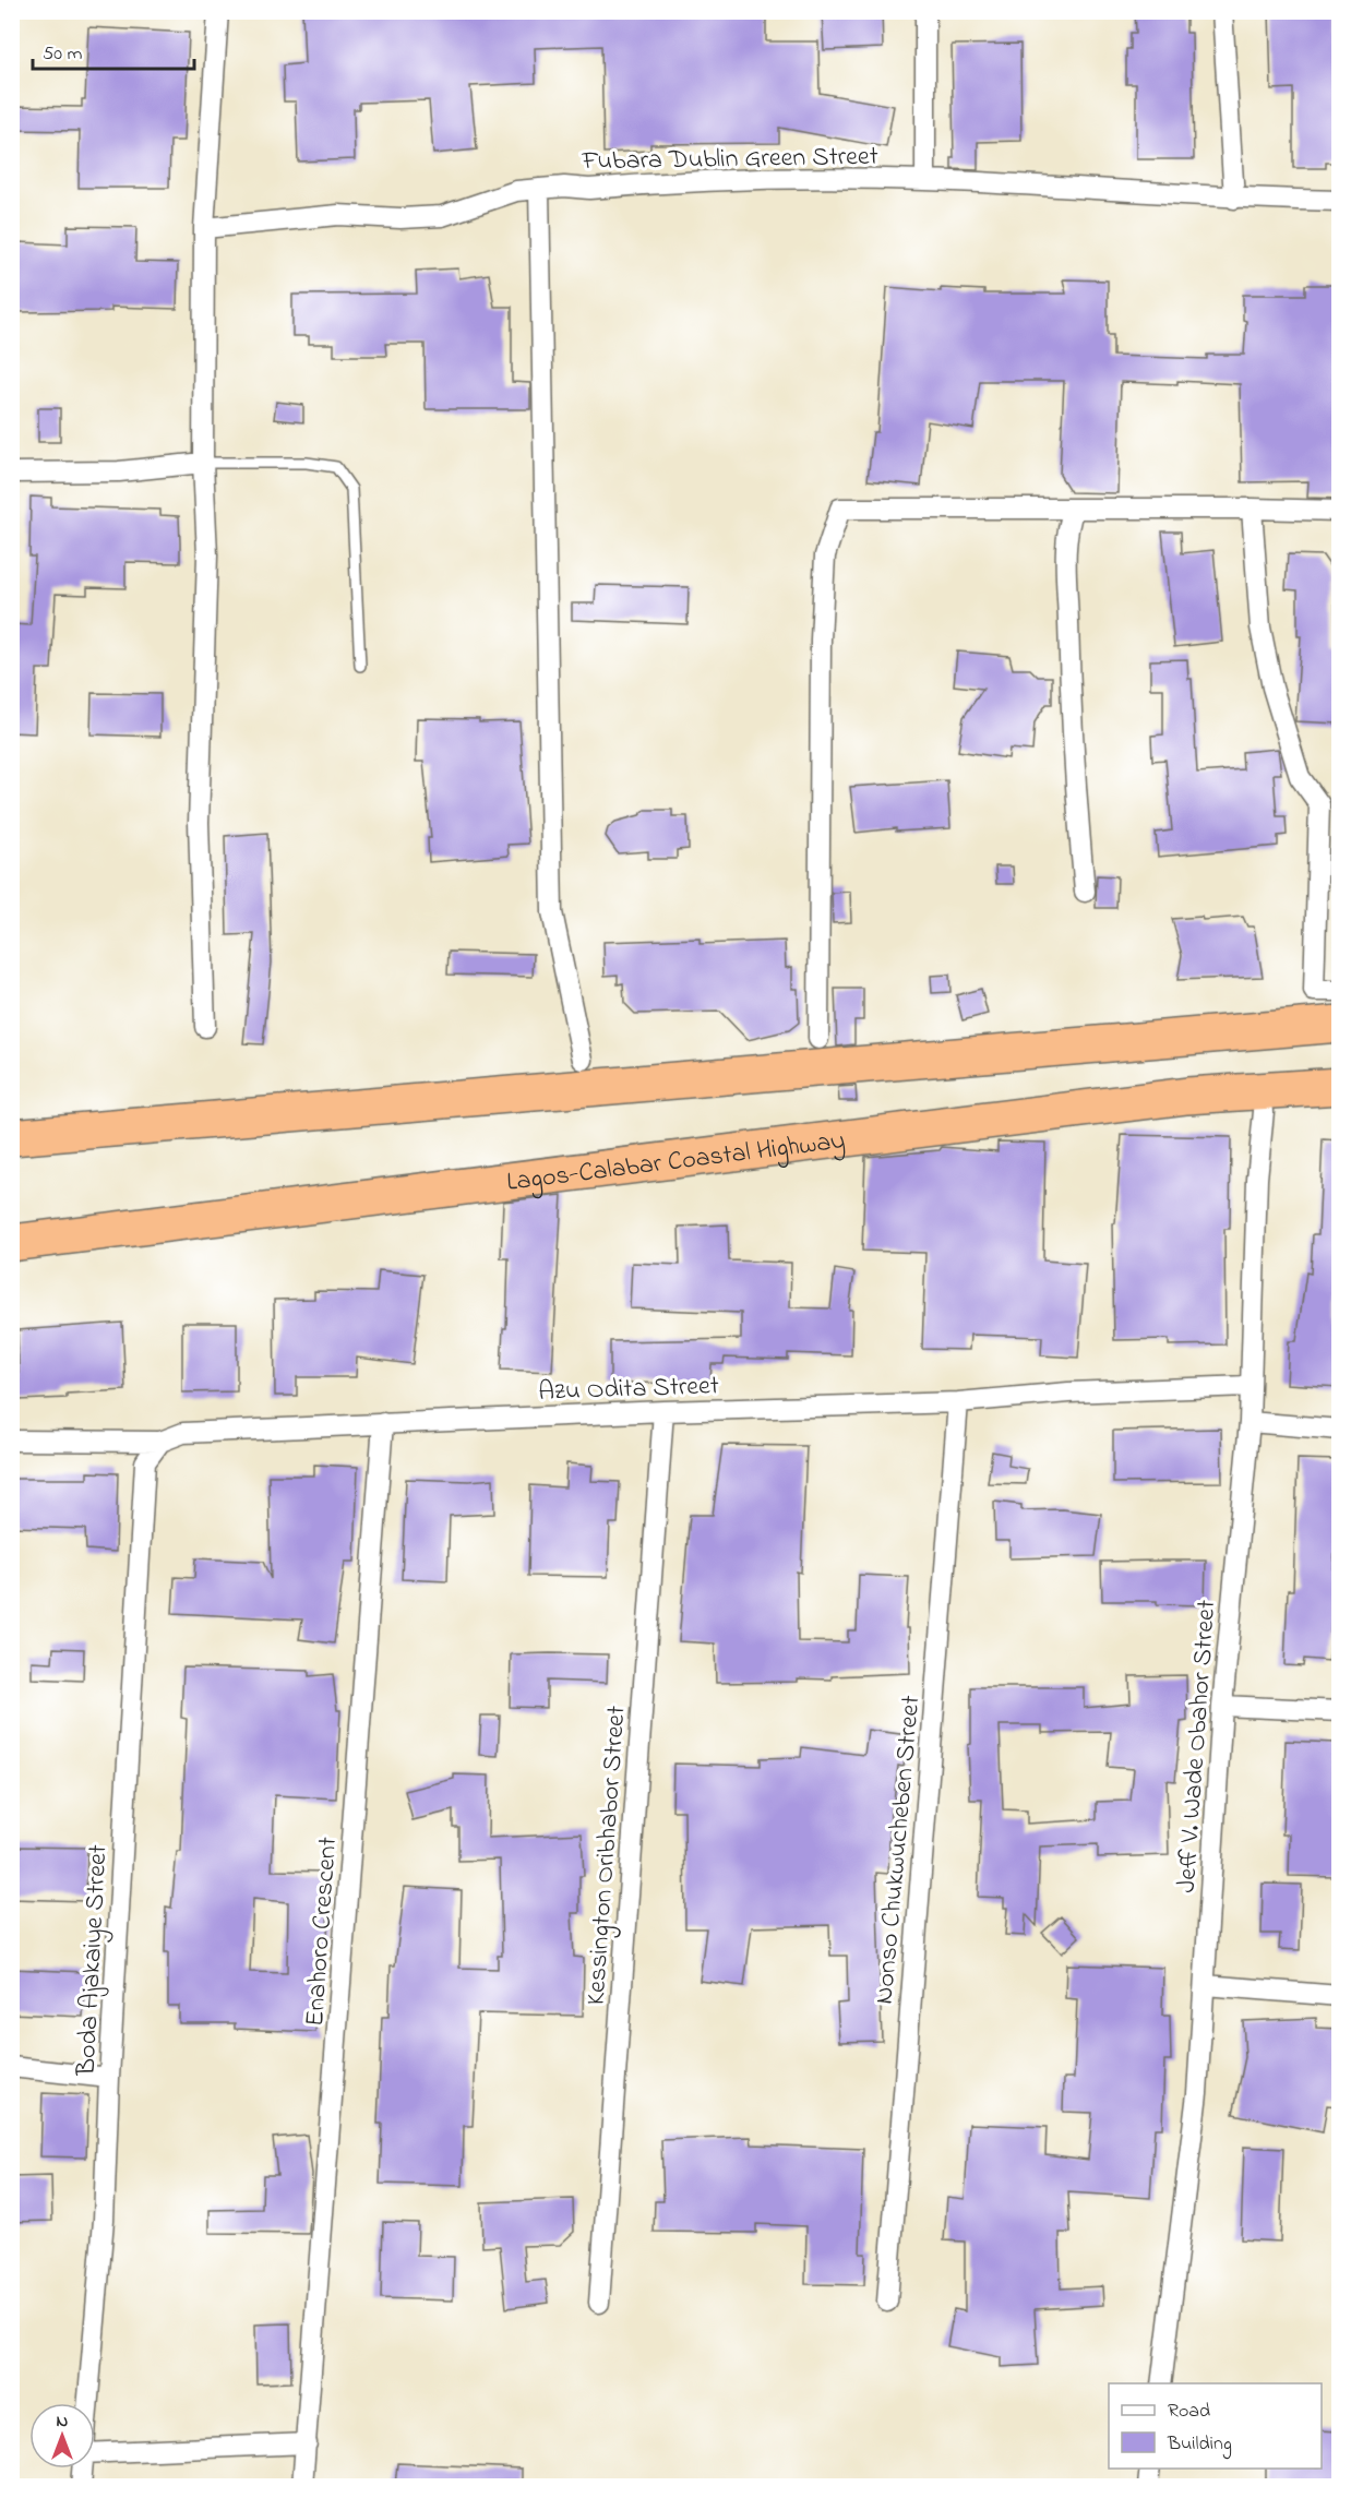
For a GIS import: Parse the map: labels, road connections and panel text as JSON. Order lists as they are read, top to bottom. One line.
{"streets":{"highway":["Lagos-Calabar Coastal Highway"],"street":["Fubara Dublin Green Street","Azu Odita Street","Jeff V. Wade Obahor Street","Nonso Chukwucheben Street","Kessington Oribhabor Street","Enahoro Crescent","Boda Ajakaiye Street"]},"crossings":[["Azu Odita Street","Jeff V. Wade Obahor Street"],["Azu Odita Street","Nonso Chukwucheben Street"],["Azu Odita Street","Kessington Oribhabor Street"],["Azu Odita Street","Enahoro Crescent"],["Azu Odita Street","Boda Ajakaiye Street"]],"legend":["Road","Building"],"scale_bar":"50 m","north":"top"}
